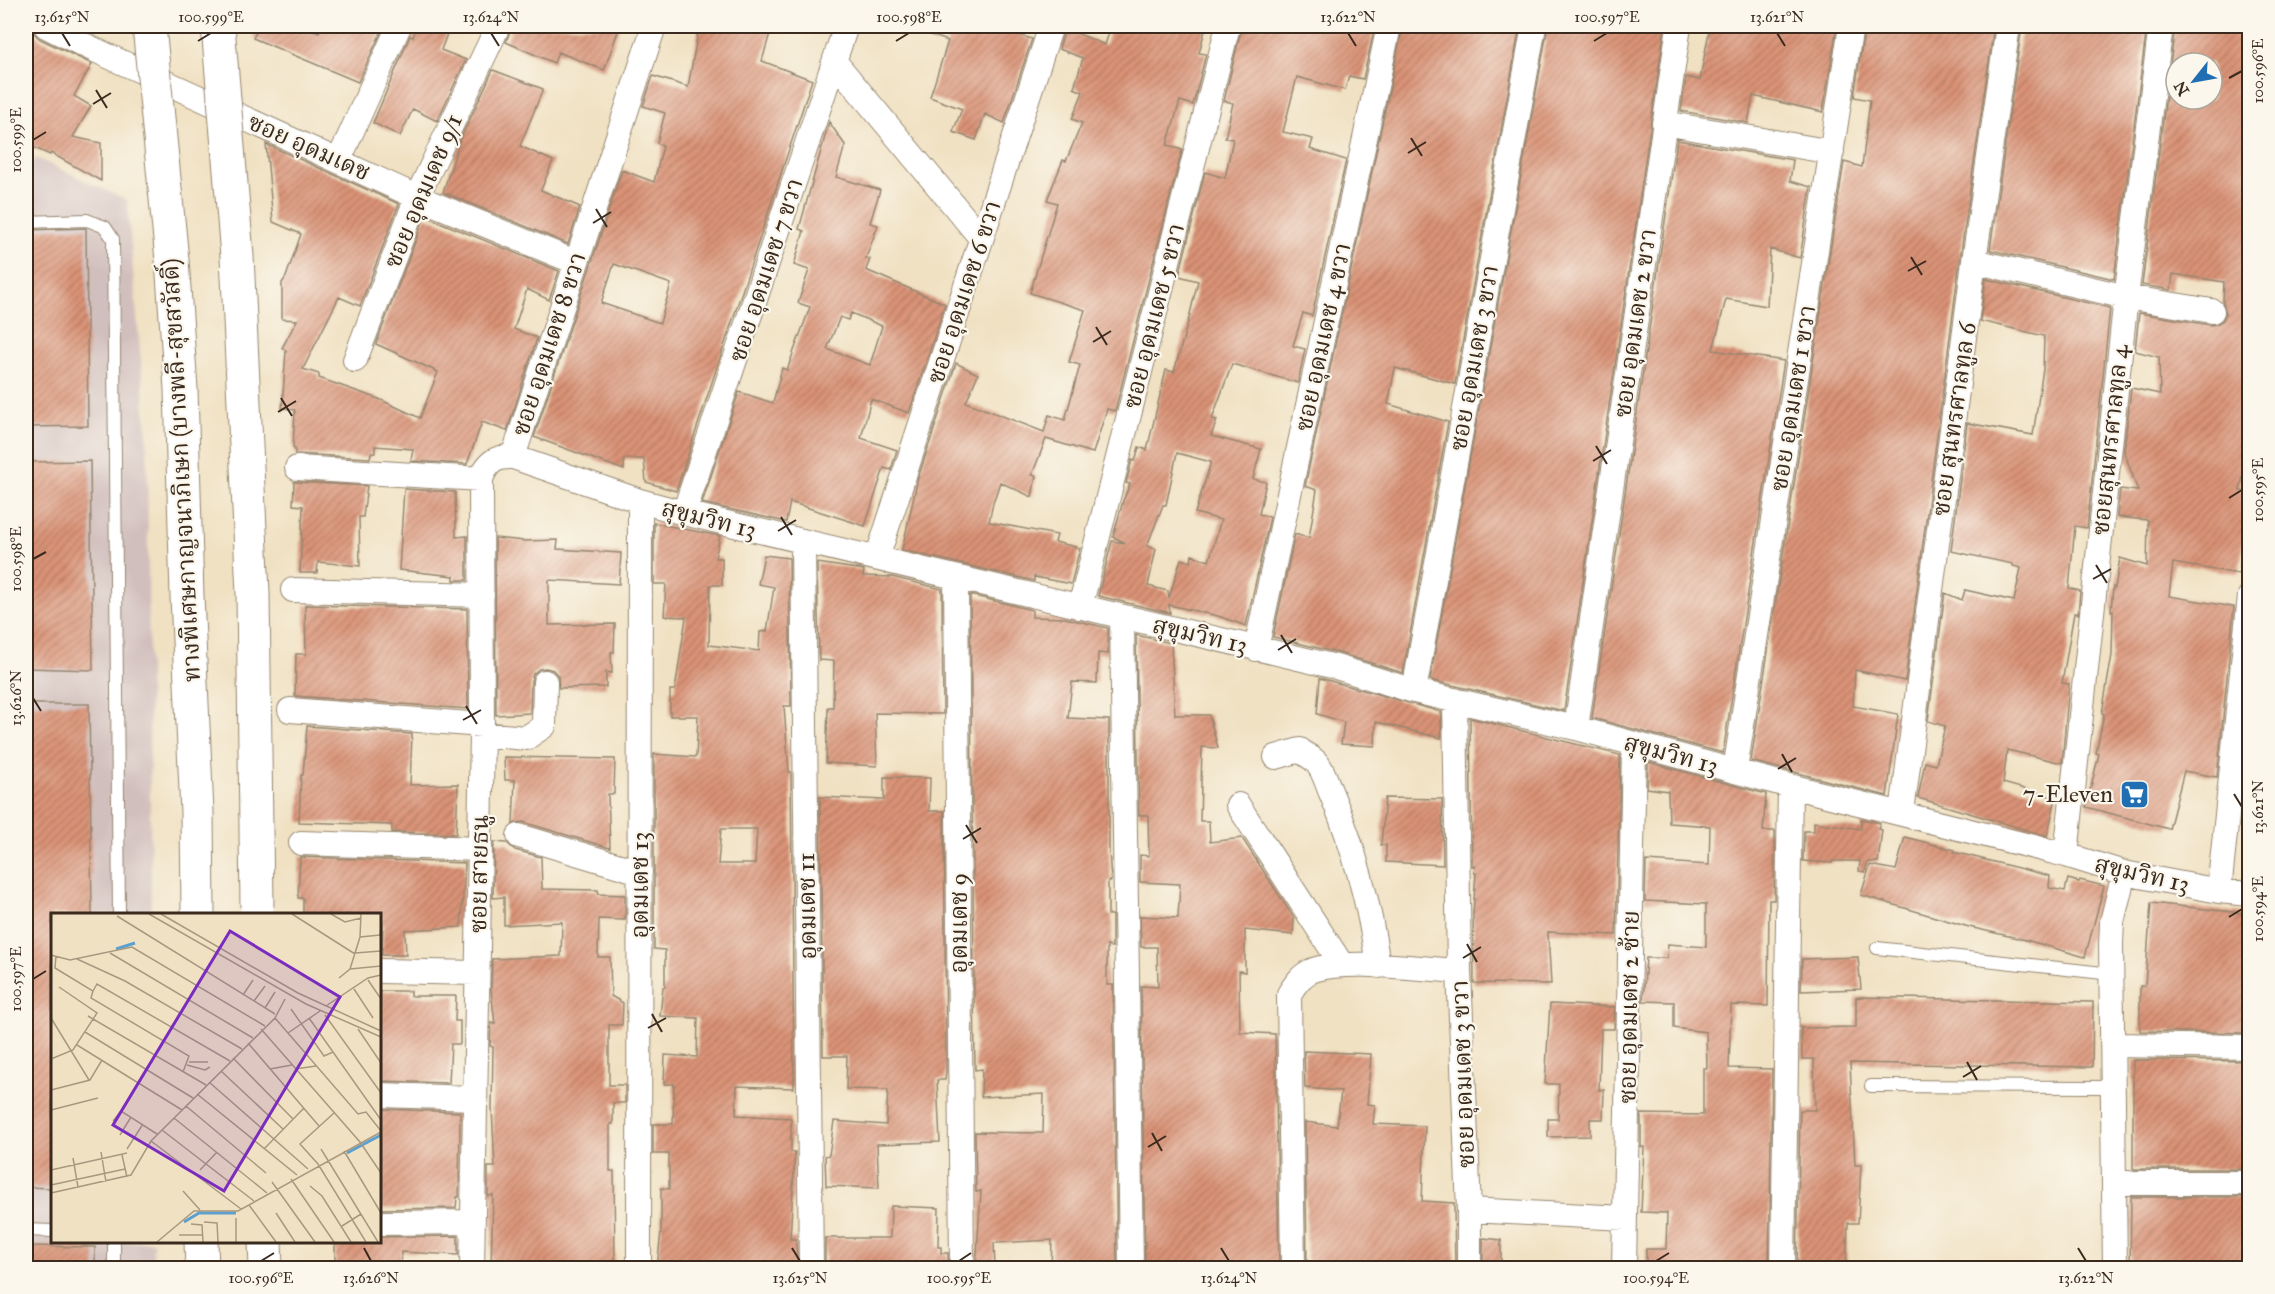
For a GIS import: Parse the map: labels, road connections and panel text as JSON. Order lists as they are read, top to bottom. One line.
{"streets":{"highway":["ทางพิเศษกาญจนาภิเษก (บางพลี-สุขสวัสดิ์)"],"street":["ซอย อุดมเดช","ซอย อุดมเดช 9/1","ซอย อุดมเดช 7 ขวา","ซอย อุดมเดช 6 ขวา","ซอย อุดมเดช 5 ขวา","ซอย อุดมเดช 2 ขวา","ซอย อุดมเดช 4 ขวา","ซอย อุดมเดช 8 ขวา","ซอย อุดมเดช 3 ขวา","ซอย อุดมเดช 1 ขวา","ซอย สุนทรศาลทูล 6","ซอยสุนทรศาลทูล 4","สุขุมวิท 13","ซอย สายธนู","อุดมเดช 13","อุดมเดช 11","อุดมเดช 9","ซอย อุดมเดช 2 ซ้าย"]},"crossings":[["ซอย อุดมเดช","ซอย อุดมเดช 9/1"],["ซอย อุดมเดช","ซอย อุดมเดช 8 ขวา"],["ซอย อุดมเดช 7 ขวา","สุขุมวิท 13"],["ซอย อุดมเดช 6 ขวา","สุขุมวิท 13"],["ซอย อุดมเดช 5 ขวา","สุขุมวิท 13"],["ซอย อุดมเดช 2 ขวา","สุขุมวิท 13"],["ซอย อุดมเดช 4 ขวา","สุขุมวิท 13"],["ซอย อุดมเดช 8 ขวา","สุขุมวิท 13"],["ซอย อุดมเดช 3 ขวา","สุขุมวิท 13"],["ซอย อุดมเดช 1 ขวา","สุขุมวิท 13"],["ซอย สุนทรศาลทูล 6","สุขุมวิท 13"],["ซอยสุนทรศาลทูล 4","สุขุมวิท 13"],["สุขุมวิท 13","อุดมเดช 13"],["สุขุมวิท 13","อุดมเดช 11"],["สุขุมวิท 13","อุดมเดช 9"],["สุขุมวิท 13","ซอย อุดมเดช 2 ซ้าย"]],"places":{"supermarket":["7-Eleven"]},"north":"bottom left","coordinates":["13.625°N","100.599°E","13.624°N","100.598°E","13.622°N","100.597°E","13.621°N","100.596°E","100.595°E","13.626°N","100.594°E"]}
